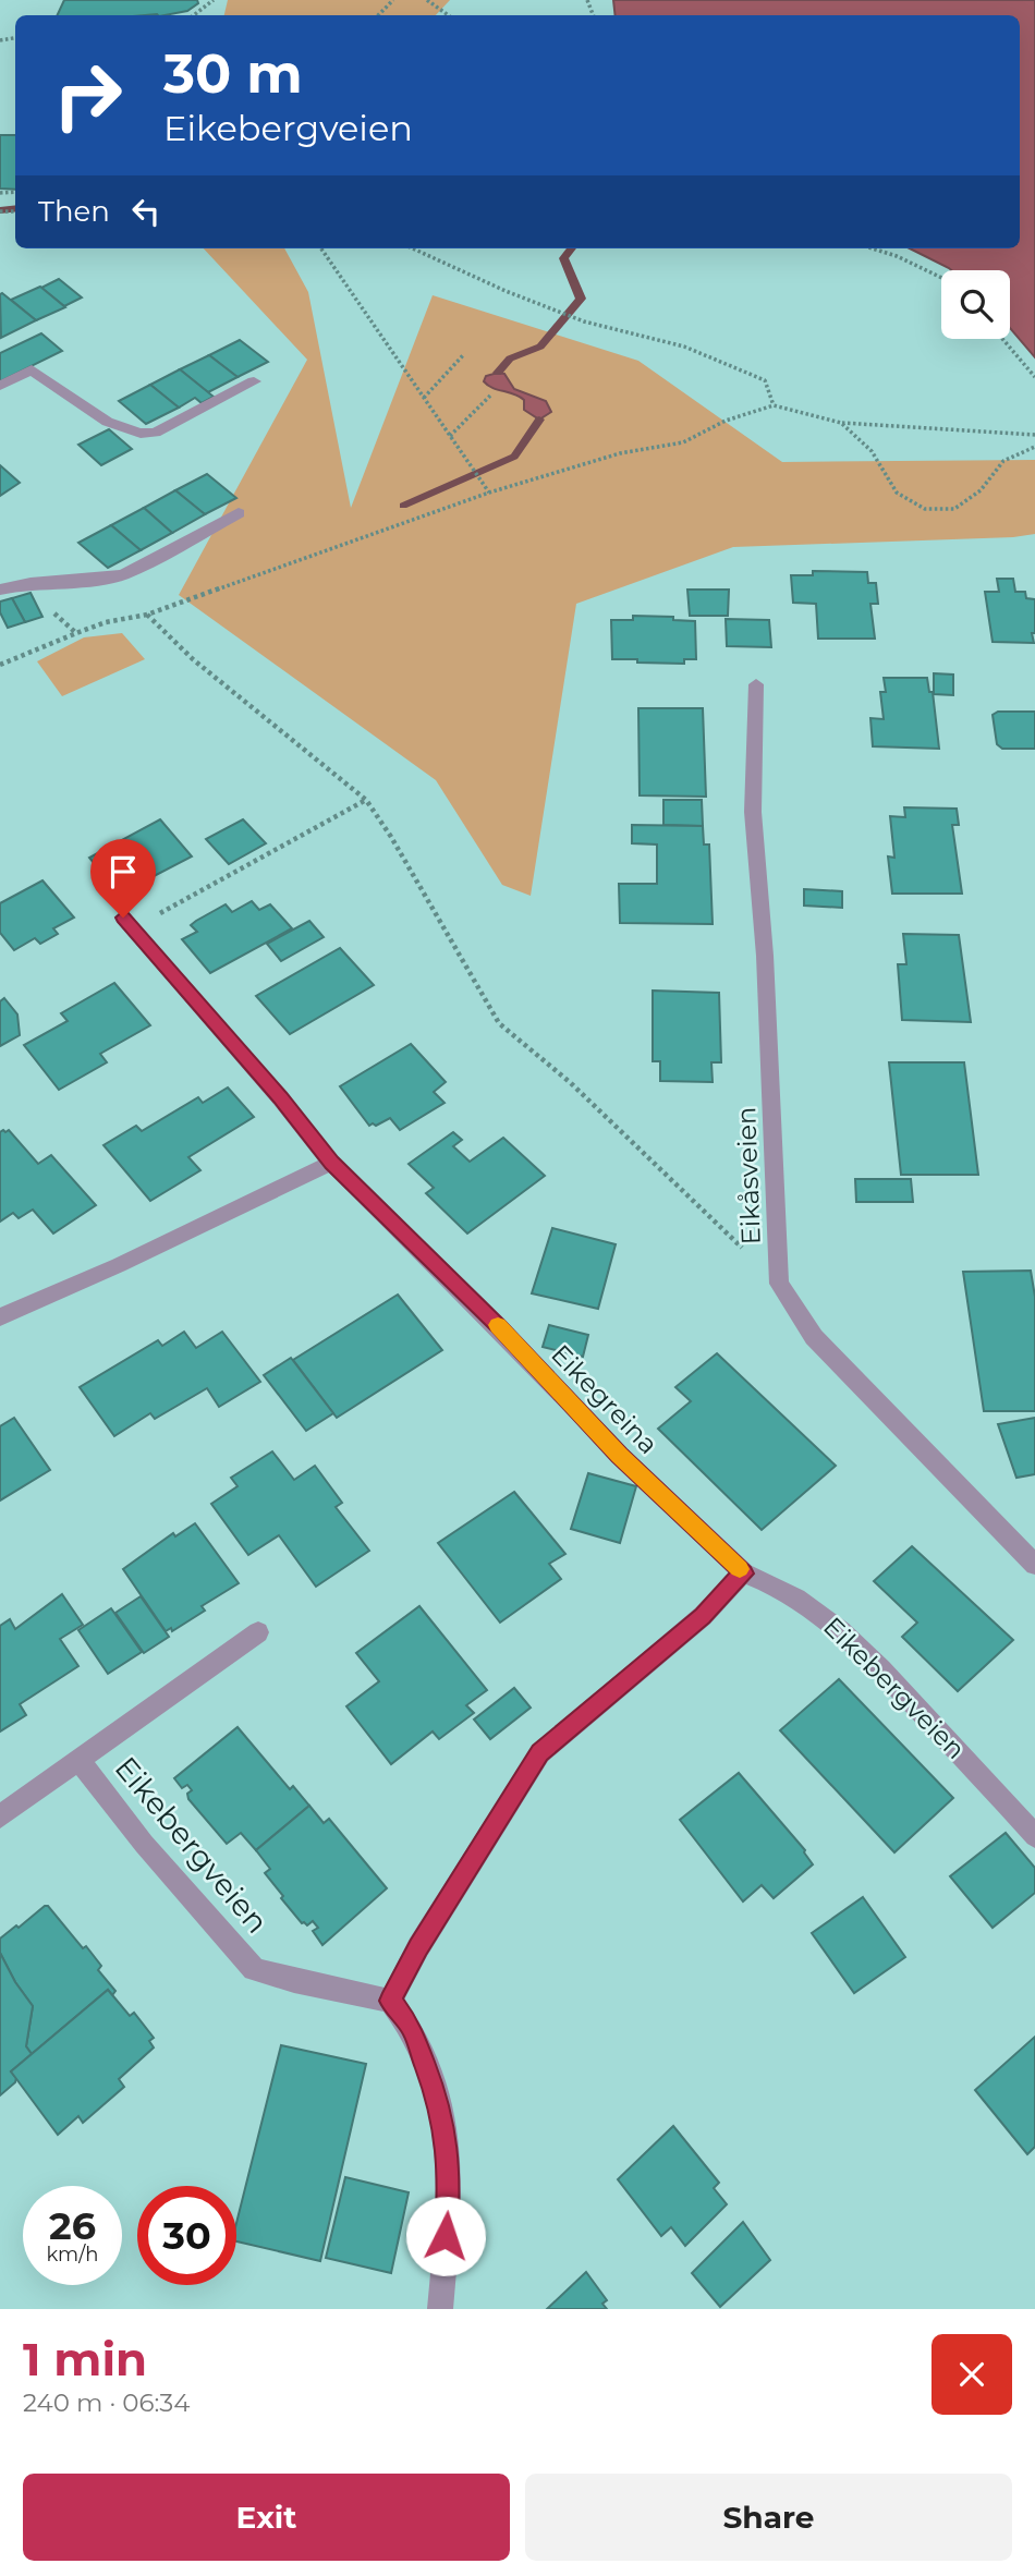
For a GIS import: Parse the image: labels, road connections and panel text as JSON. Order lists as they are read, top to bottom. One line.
{"streets":{"street":["Eikåsveien","Eikegreina","Eikebergveien"]},"crossings":[["Eikegreina","Eikebergveien"]],"page":{"turn":["30 m","Eikebergveien"],"then":"Then","speed":"26 km/h","limit":"30","heading":["1 min","240 m · 06:34"],"buttons":["Exit","Share"]}}
